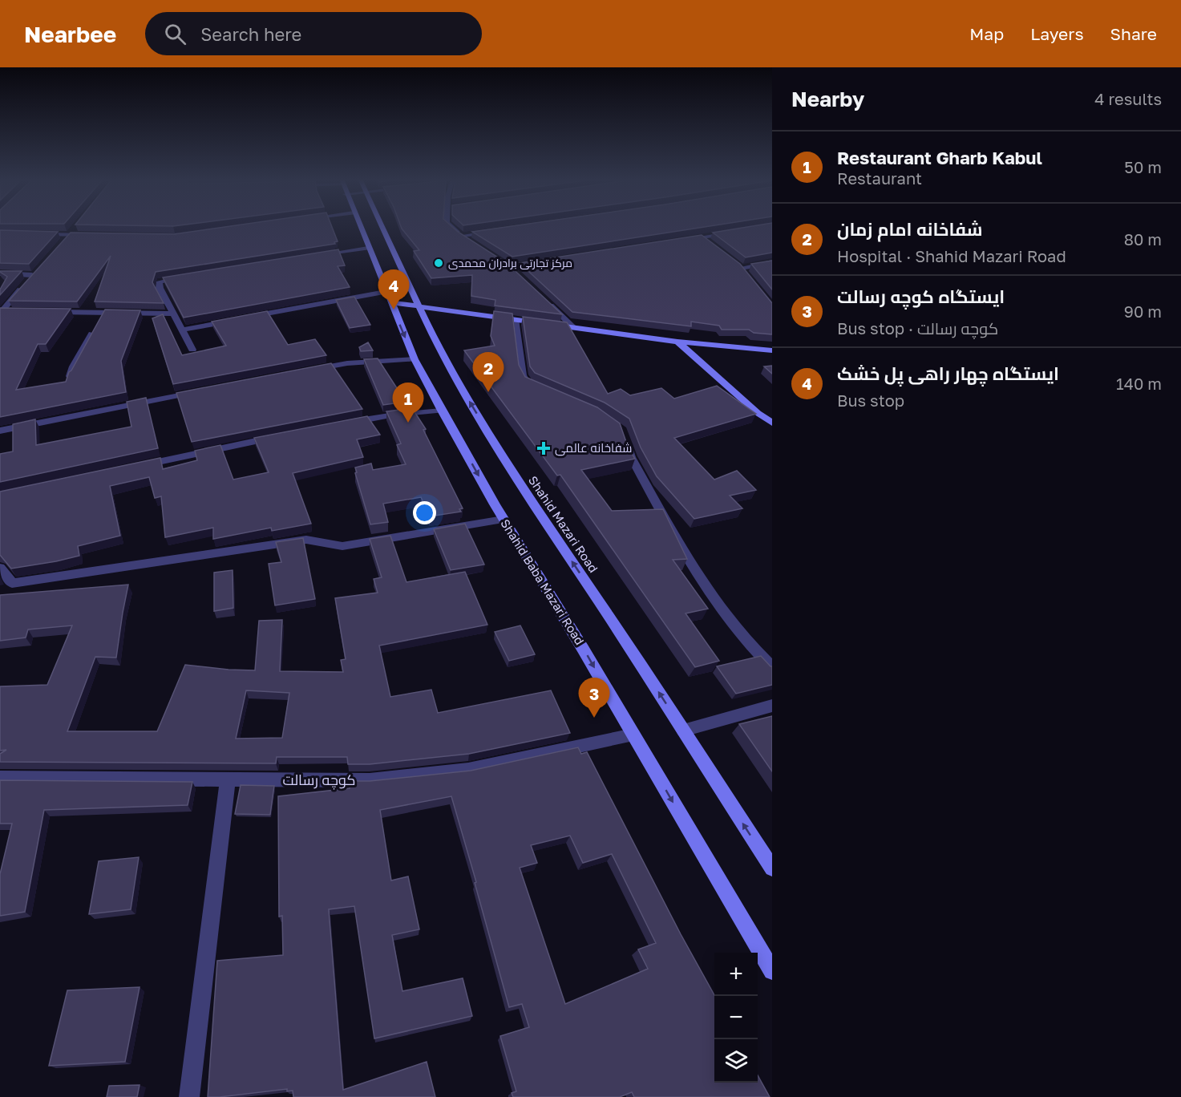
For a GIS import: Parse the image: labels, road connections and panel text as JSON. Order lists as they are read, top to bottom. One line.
{"streets":{"main road":["Shahid Mazari Road","Shahid Baba Mazari Road"],"street":["کوچه رسالت"]},"crossings":[["Shahid Baba Mazari Road","کوچه رسالت"]],"one_way":["Shahid Mazari Road","Shahid Baba Mazari Road"],"places":{"other":["مرکز تجارتی برادران محمدی"],"health":["شفاخانه عالمی"]},"page":{"header":"Nearbee","search":"Search here","nav":["Map","Layers","Share"],"heading":["Nearby","4 results"],"list":[{"mark":"1","name":"Restaurant Gharb Kabul","note":"Restaurant","value":"50 m"},{"mark":"2","name":"شفاخانه امام زمان","note":"Hospital · Shahid Mazari Road","value":"80 m"},{"mark":"3","name":"ایستگاه کوچه رسالت","note":"Bus stop · کوچه رسالت","value":"90 m"},{"mark":"4","name":"ایستگاه چهار راهی پل خشک","note":"Bus stop","value":"140 m"}],"pins":["4","2","1","3"],"map_buttons":["+","−"]}}
